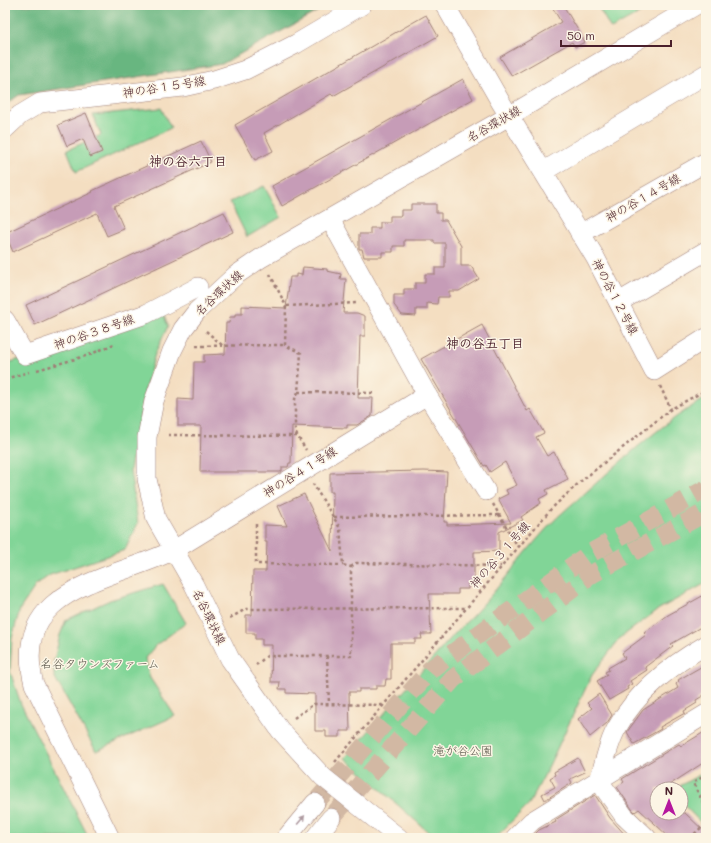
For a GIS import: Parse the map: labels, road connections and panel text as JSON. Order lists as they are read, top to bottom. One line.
{"streets":{"street":["神の谷１５号線","名谷環状線","神の谷１４号線","神の谷１２号線","神の谷３８号線","神の谷４１号線"],"path":["神の谷３１号線"]},"crossings":[["名谷環状線","神の谷１２号線"],["名谷環状線","神の谷４１号線"],["神の谷１４号線","神の谷１２号線"]],"districts":["神の谷六丁目","神の谷五丁目"],"parks":["名谷タウンズファーム","滝が谷公園"],"scale_bar":"50 m","north":"top"}
